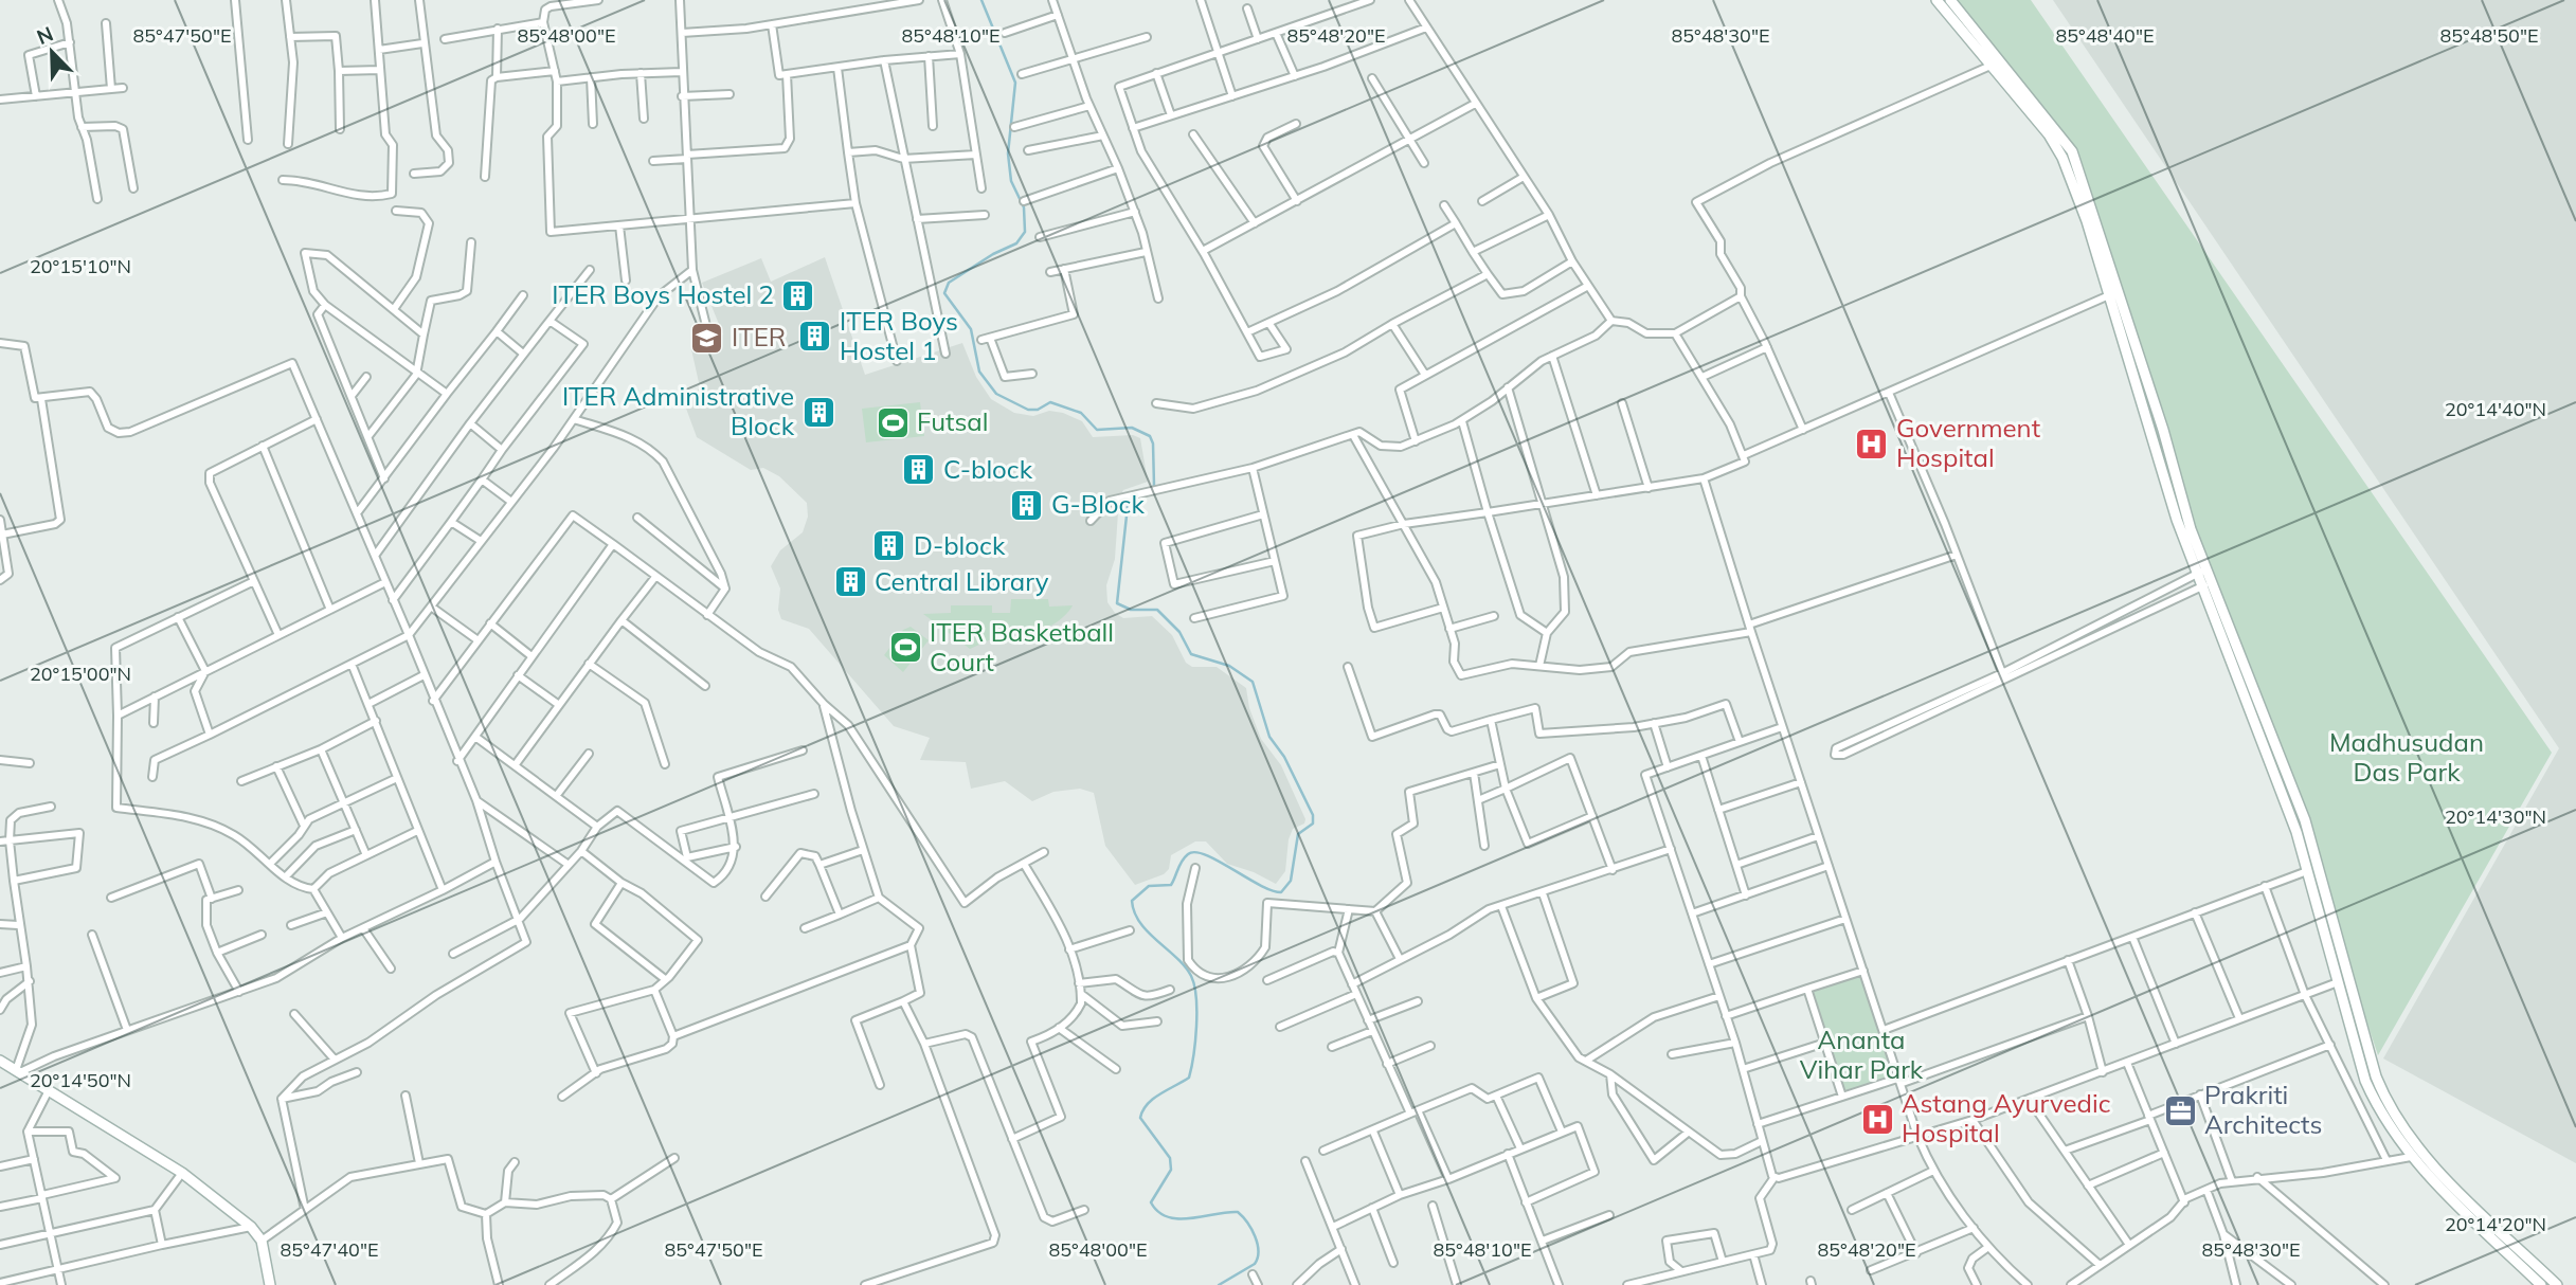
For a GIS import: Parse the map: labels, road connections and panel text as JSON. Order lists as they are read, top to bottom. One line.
{"parks":["Madhusudan Das Park","Ananta Vihar Park"],"places":{"building":["ITER Boys Hostel 2","ITER Boys Hostel 1","ITER Administrative Block","C-block","G-Block","D-block","Central Library"],"school or university":["ITER"],"sports":["Futsal","ITER Basketball Court"],"hospital":["Government Hospital","Astang Ayurvedic Hospital"],"office":["Prakriti Architects"]},"north":"top left","coordinates":["85°47'50\"E","85°48'00\"E","85°48'10\"E","85°48'20\"E","85°48'30\"E","85°48'40\"E","85°48'50\"E","20°15'10\"N","20°14'40\"N","20°15'00\"N","20°14'30\"N","20°14'50\"N","20°14'20\"N","85°47'40\"E"]}
